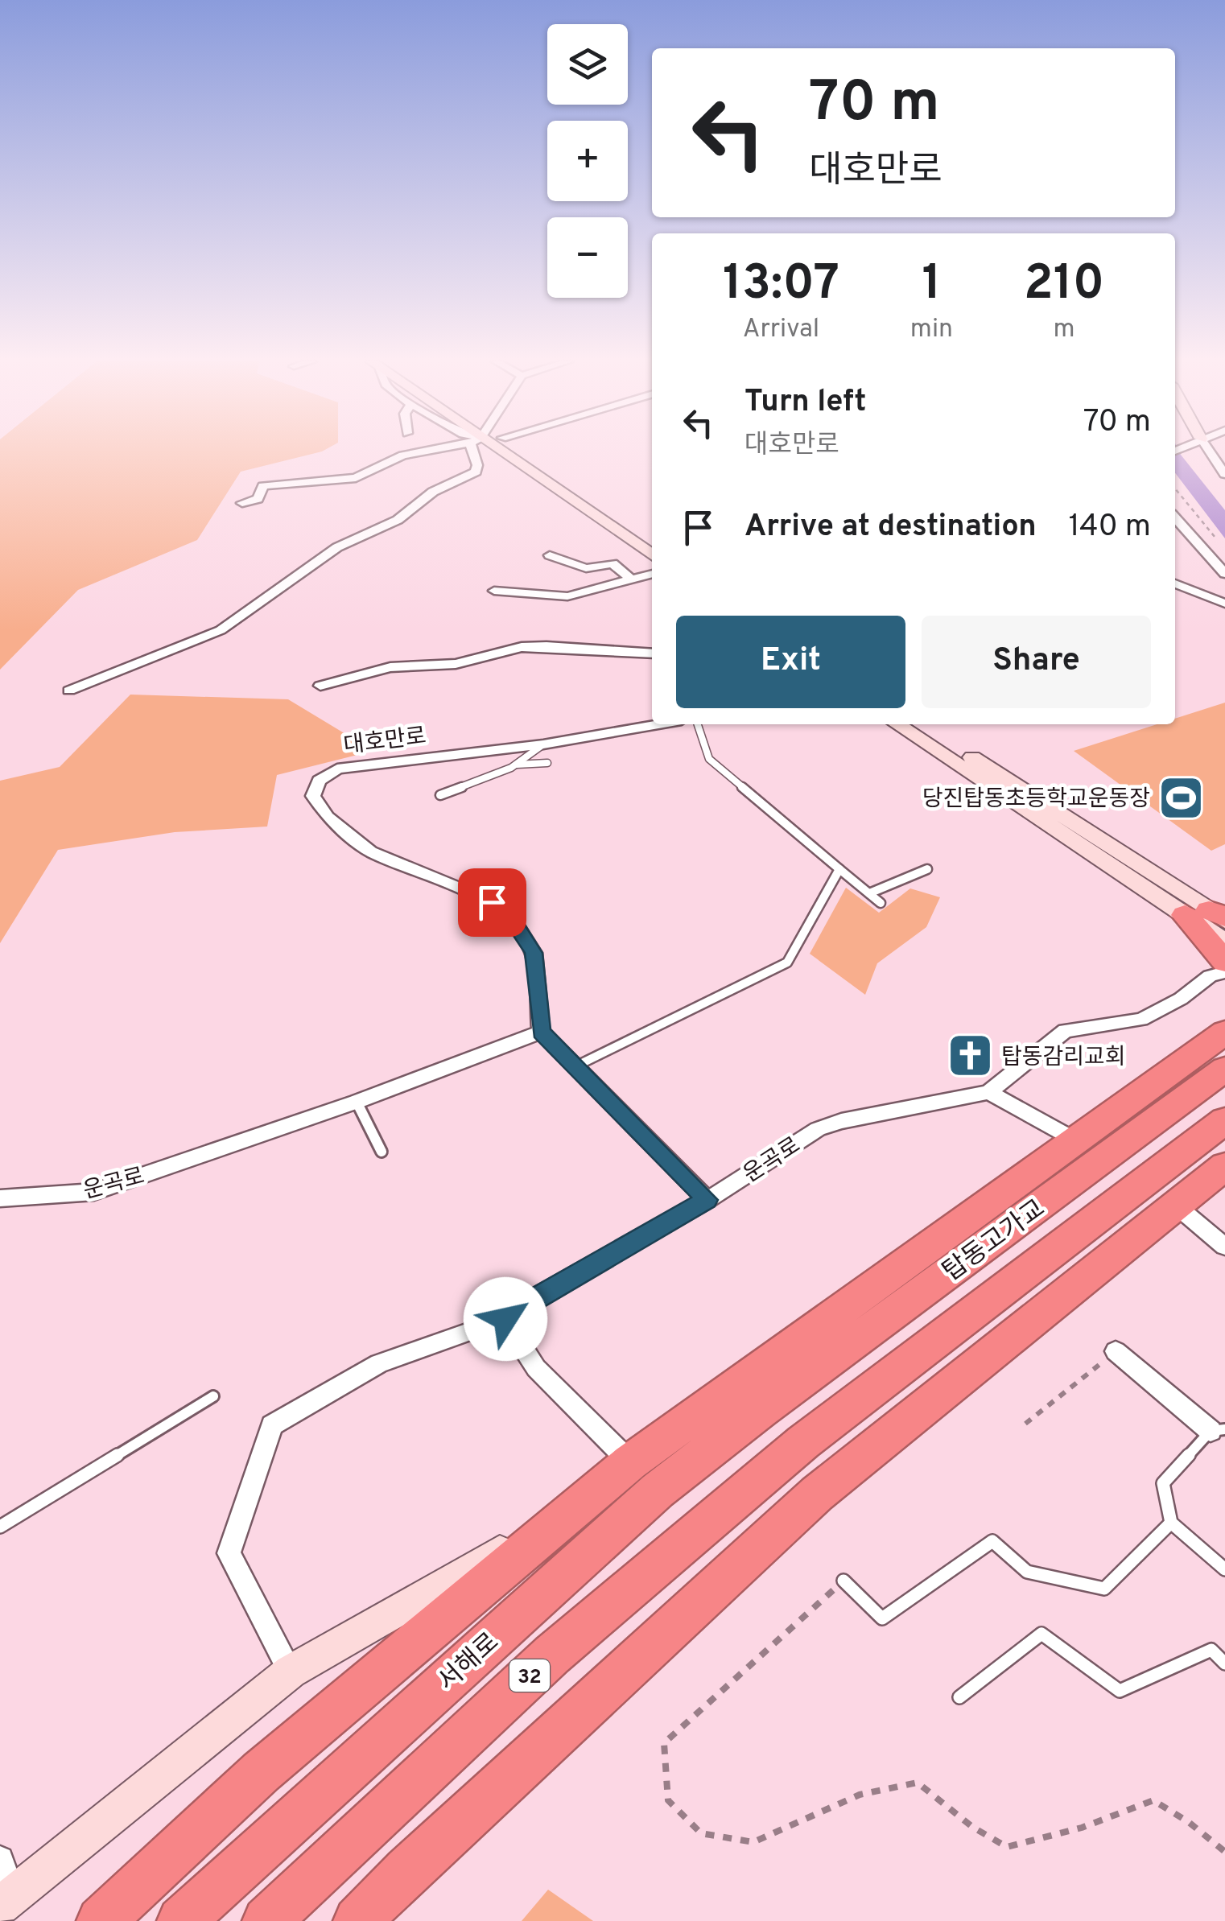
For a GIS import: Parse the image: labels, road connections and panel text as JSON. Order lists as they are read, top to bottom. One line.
{"streets":{"highway":["탑동고가교","서해로","32"],"street":["대호만로","운곡로"]},"crossings":[["대호만로","운곡로"],["탑동고가교","서해로"]],"places":{"sports":["당진탑동초등학교운동장"],"church":["탑동감리교회"]},"page":{"map_buttons":["+","−"],"turn":["70 m","대호만로"],"eta":["13:07","Arrival","1","min","210","m"],"list":[{"name":"Turn left","note":"대호만로","value":"70 m"},{"name":"Arrive at destination","value":"140 m"}],"buttons":["Exit","Share"]}}
